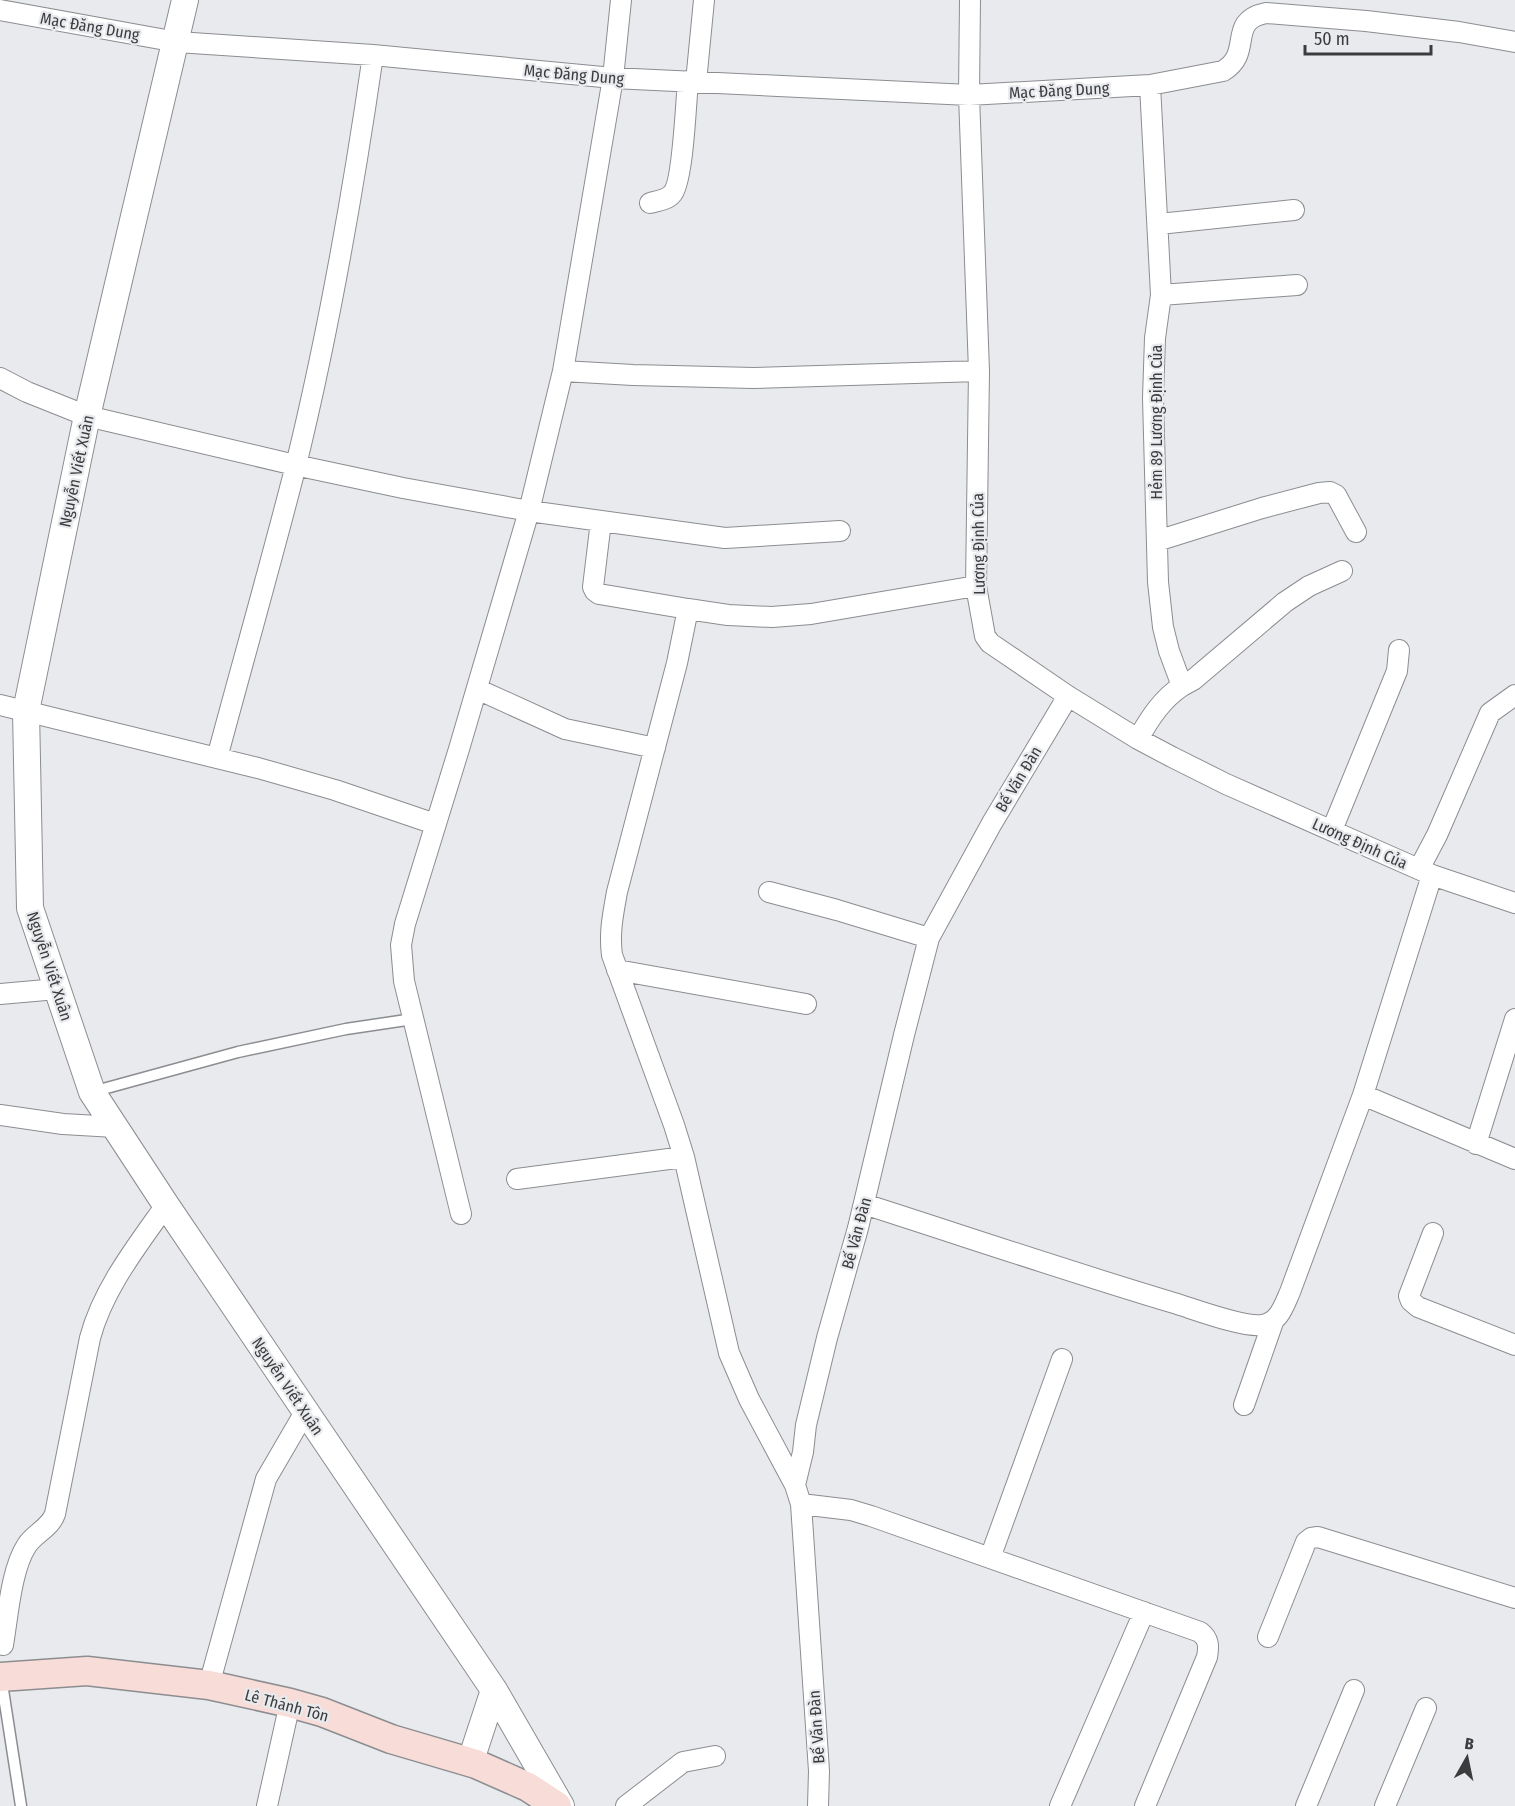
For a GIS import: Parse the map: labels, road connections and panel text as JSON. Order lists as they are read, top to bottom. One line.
{"streets":{"main road":["Lê Thánh Tôn"],"street":["Mạc Đăng Dung","Hẻm 89 Lương Định Của","Nguyễn Viết Xuân","Lương Định Của","Bế Văn Đàn"]},"crossings":[["Mạc Đăng Dung","Hẻm 89 Lương Định Của"],["Mạc Đăng Dung","Nguyễn Viết Xuân"],["Mạc Đăng Dung","Lương Định Của"],["Nguyễn Viết Xuân","Lê Thánh Tôn"],["Lương Định Của","Bế Văn Đàn"]],"scale_bar":"50 m","north":"top"}
